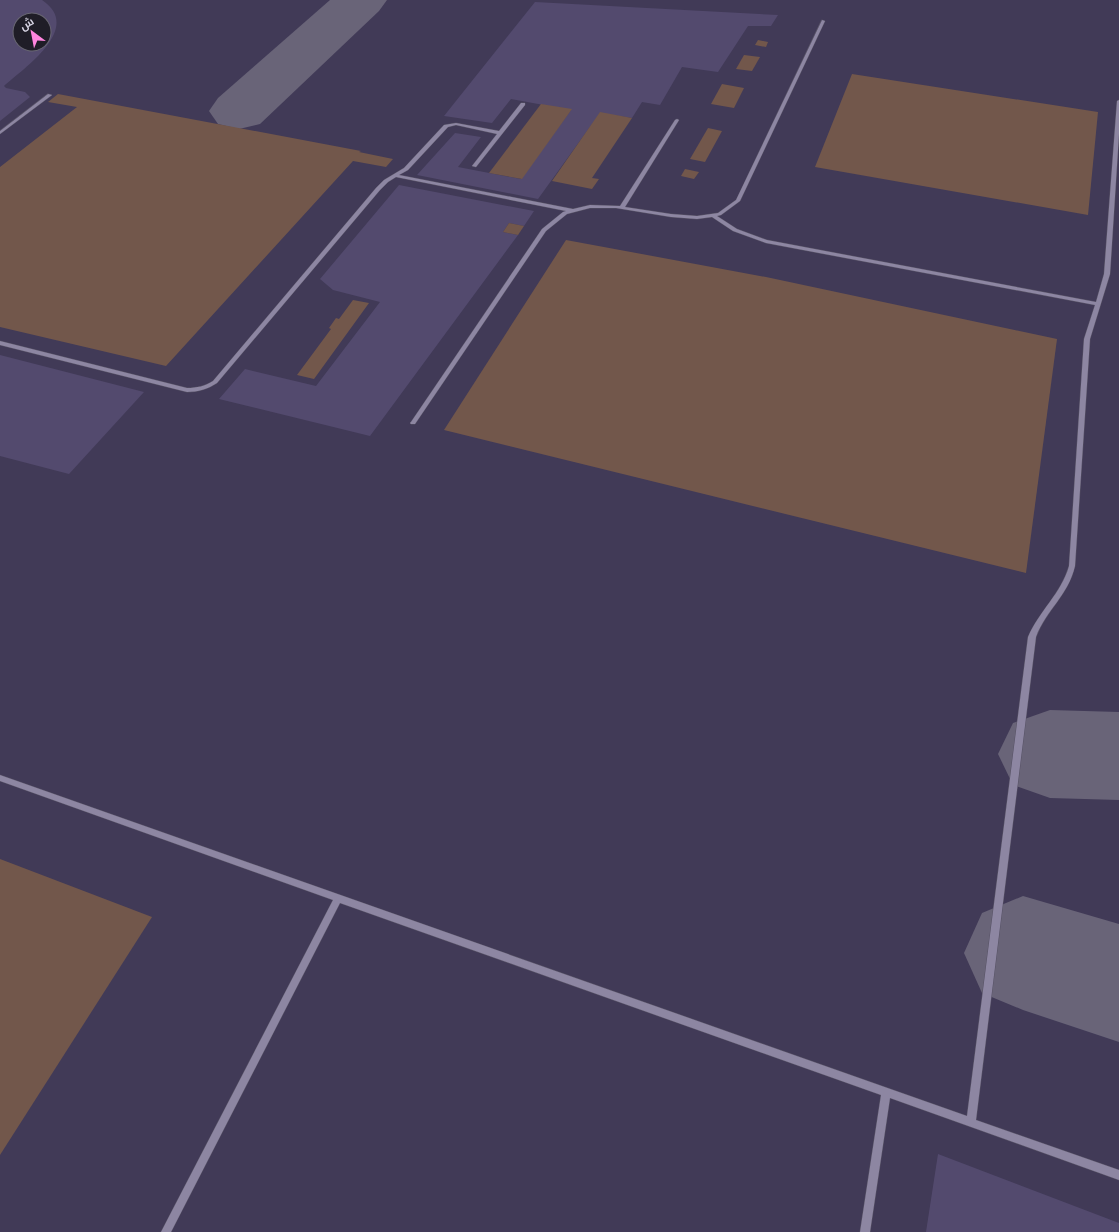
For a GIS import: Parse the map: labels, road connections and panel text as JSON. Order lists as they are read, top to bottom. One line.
{"north":"top left"}
